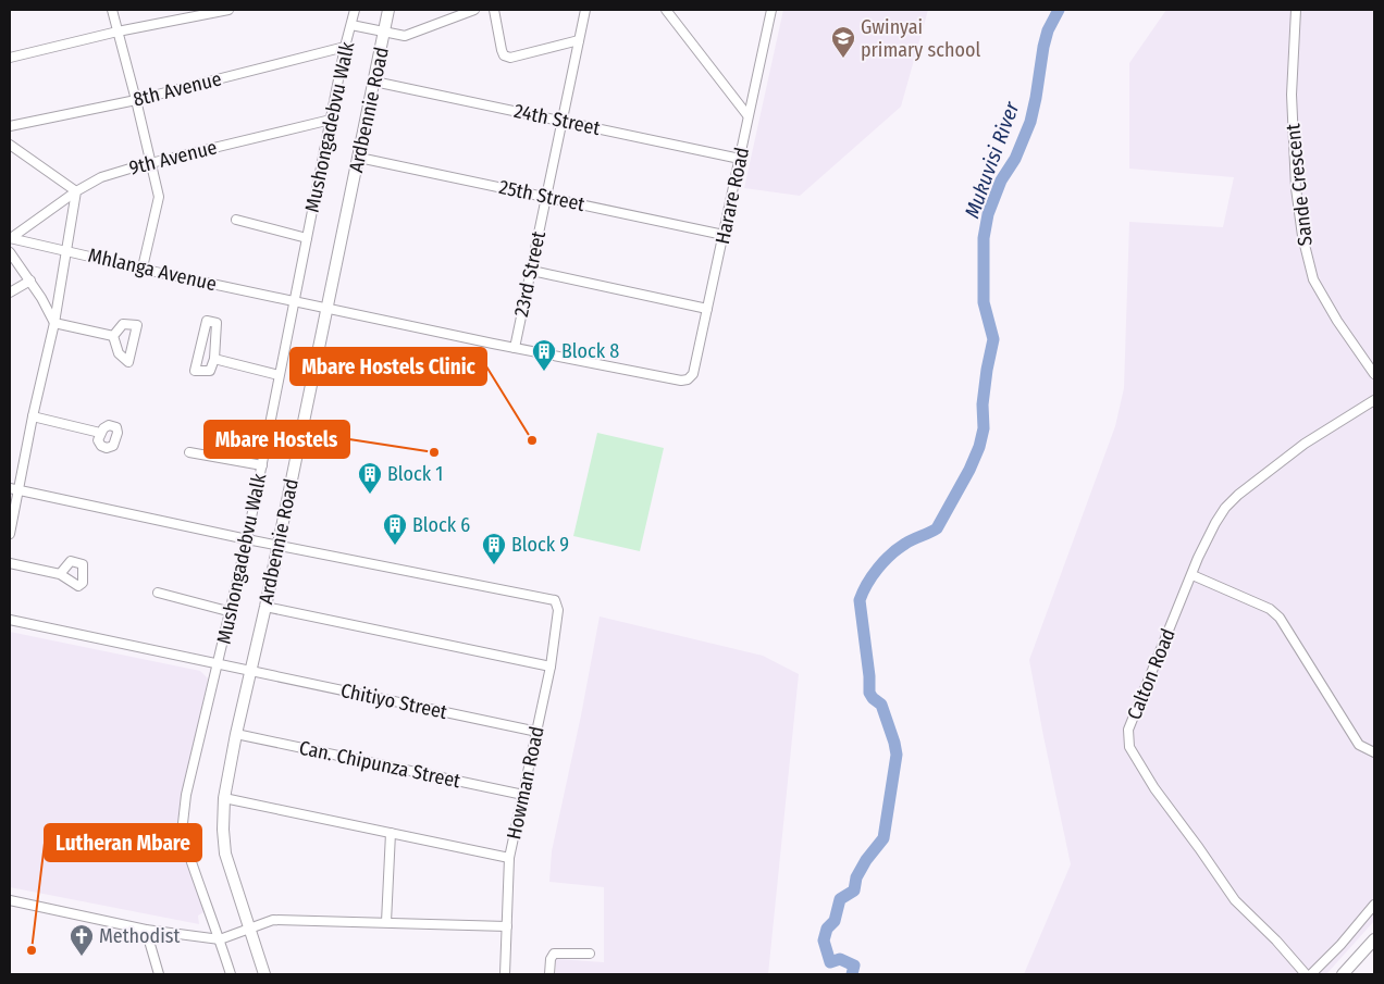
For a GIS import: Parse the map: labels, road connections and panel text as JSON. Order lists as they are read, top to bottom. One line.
{"streets":{"main road":["Ardbennie Road"],"street":["8th Avenue","24th Street","Mushongadebvu Walk","9th Avenue","Sande Crescent","25th Street","Harare Road","Mhlanga Avenue","23rd Street","Calton Road","Chitiyo Street","Can. Chipunza Street","Howman Road"]},"crossings":[["8th Avenue","Mushongadebvu Walk"],["Ardbennie Road","24th Street"],["Ardbennie Road","25th Street"],["Ardbennie Road","Mhlanga Avenue"],["Ardbennie Road","Chitiyo Street"],["Ardbennie Road","Can. Chipunza Street"],["Ardbennie Road","Howman Road"],["24th Street","Harare Road"],["24th Street","23rd Street"],["Mushongadebvu Walk","9th Avenue"],["Mushongadebvu Walk","Mhlanga Avenue"],["Mushongadebvu Walk","Chitiyo Street"],["9th Avenue","Mhlanga Avenue"],["25th Street","Harare Road"],["25th Street","23rd Street"],["Harare Road","Mhlanga Avenue"],["Mhlanga Avenue","23rd Street"],["Chitiyo Street","Howman Road"],["Can. Chipunza Street","Howman Road"]],"water":["Mukuvisi River"],"places":{"school or university":["Gwinyai primary school"],"building":["Block 8","Block 1","Block 6","Block 9"],"other":["Mbare Hostels Clinic","Mbare Hostels","Lutheran Mbare"],"church":["Methodist"]}}
